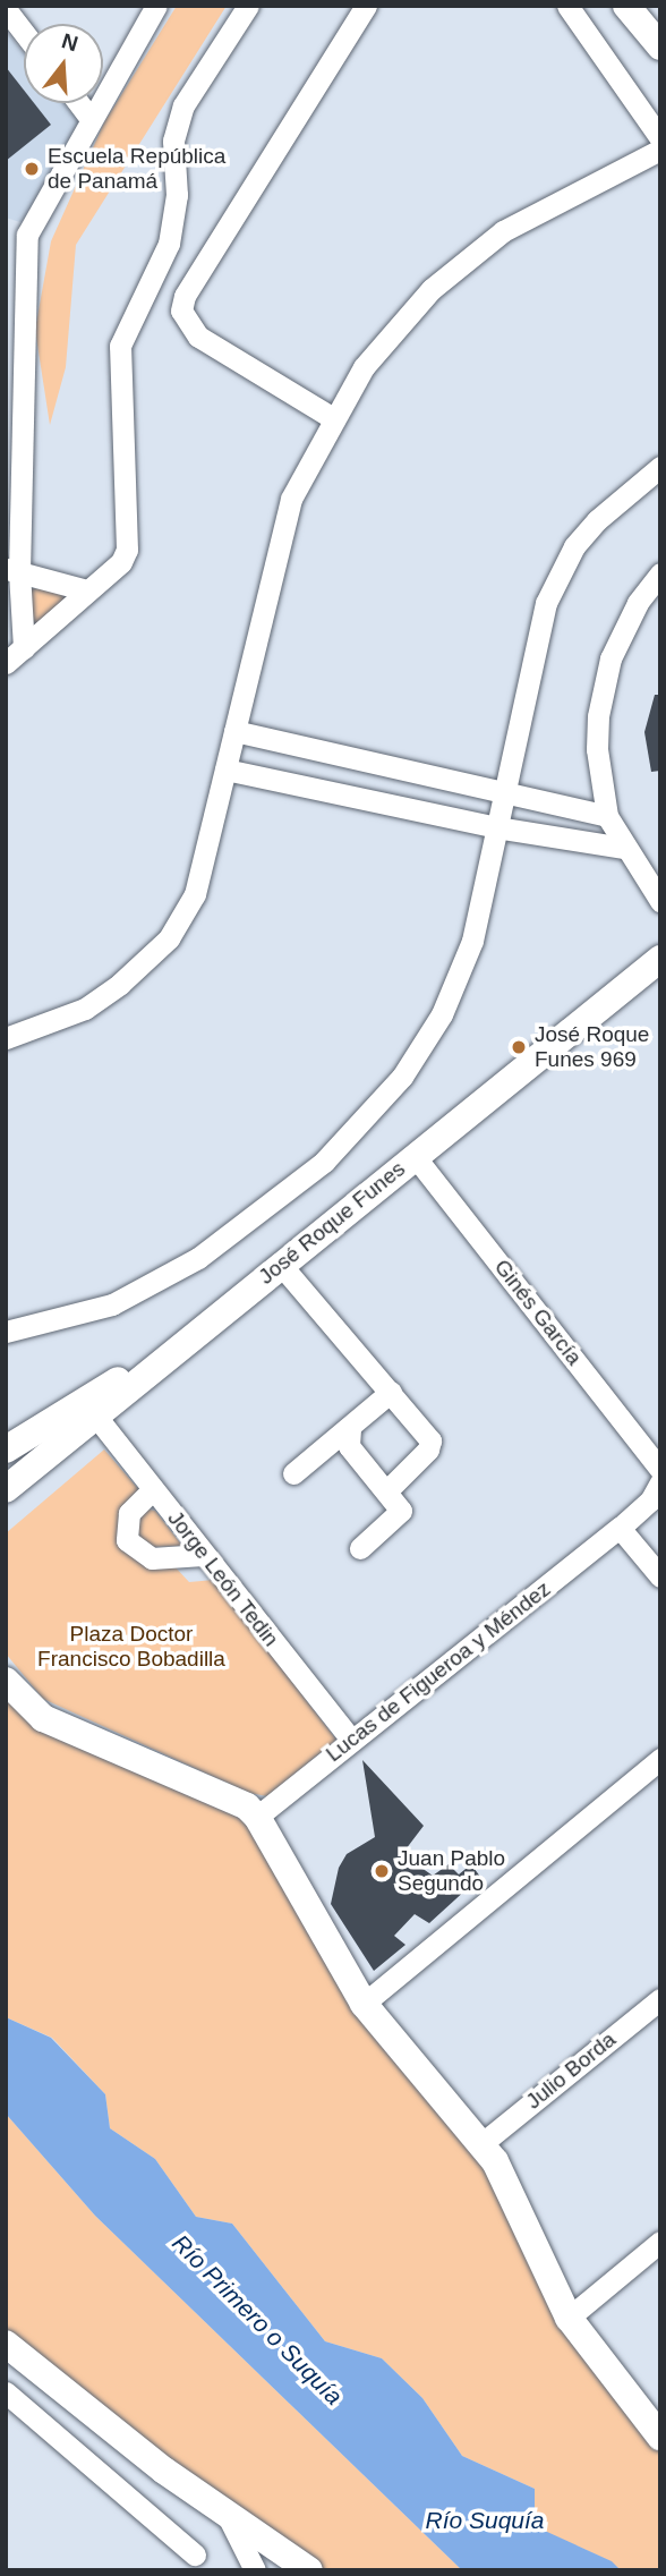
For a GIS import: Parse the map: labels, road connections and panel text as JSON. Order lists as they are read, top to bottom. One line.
{"streets":{"main road":["José Roque Funes"],"street":["Ginés García","Jorge León Tedin","Lucas de Figueroa y Méndez","Julio Borda"]},"crossings":[["José Roque Funes","Ginés García"],["José Roque Funes","Jorge León Tedin"],["Jorge León Tedin","Lucas de Figueroa y Méndez"]],"water":["Río Primero o Suquía","Río Suquía"],"parks":["Plaza Doctor Francisco Bobadilla"],"places":["Escuela República de Panamá","José Roque Funes 969","Juan Pablo Segundo"],"north":"top"}
